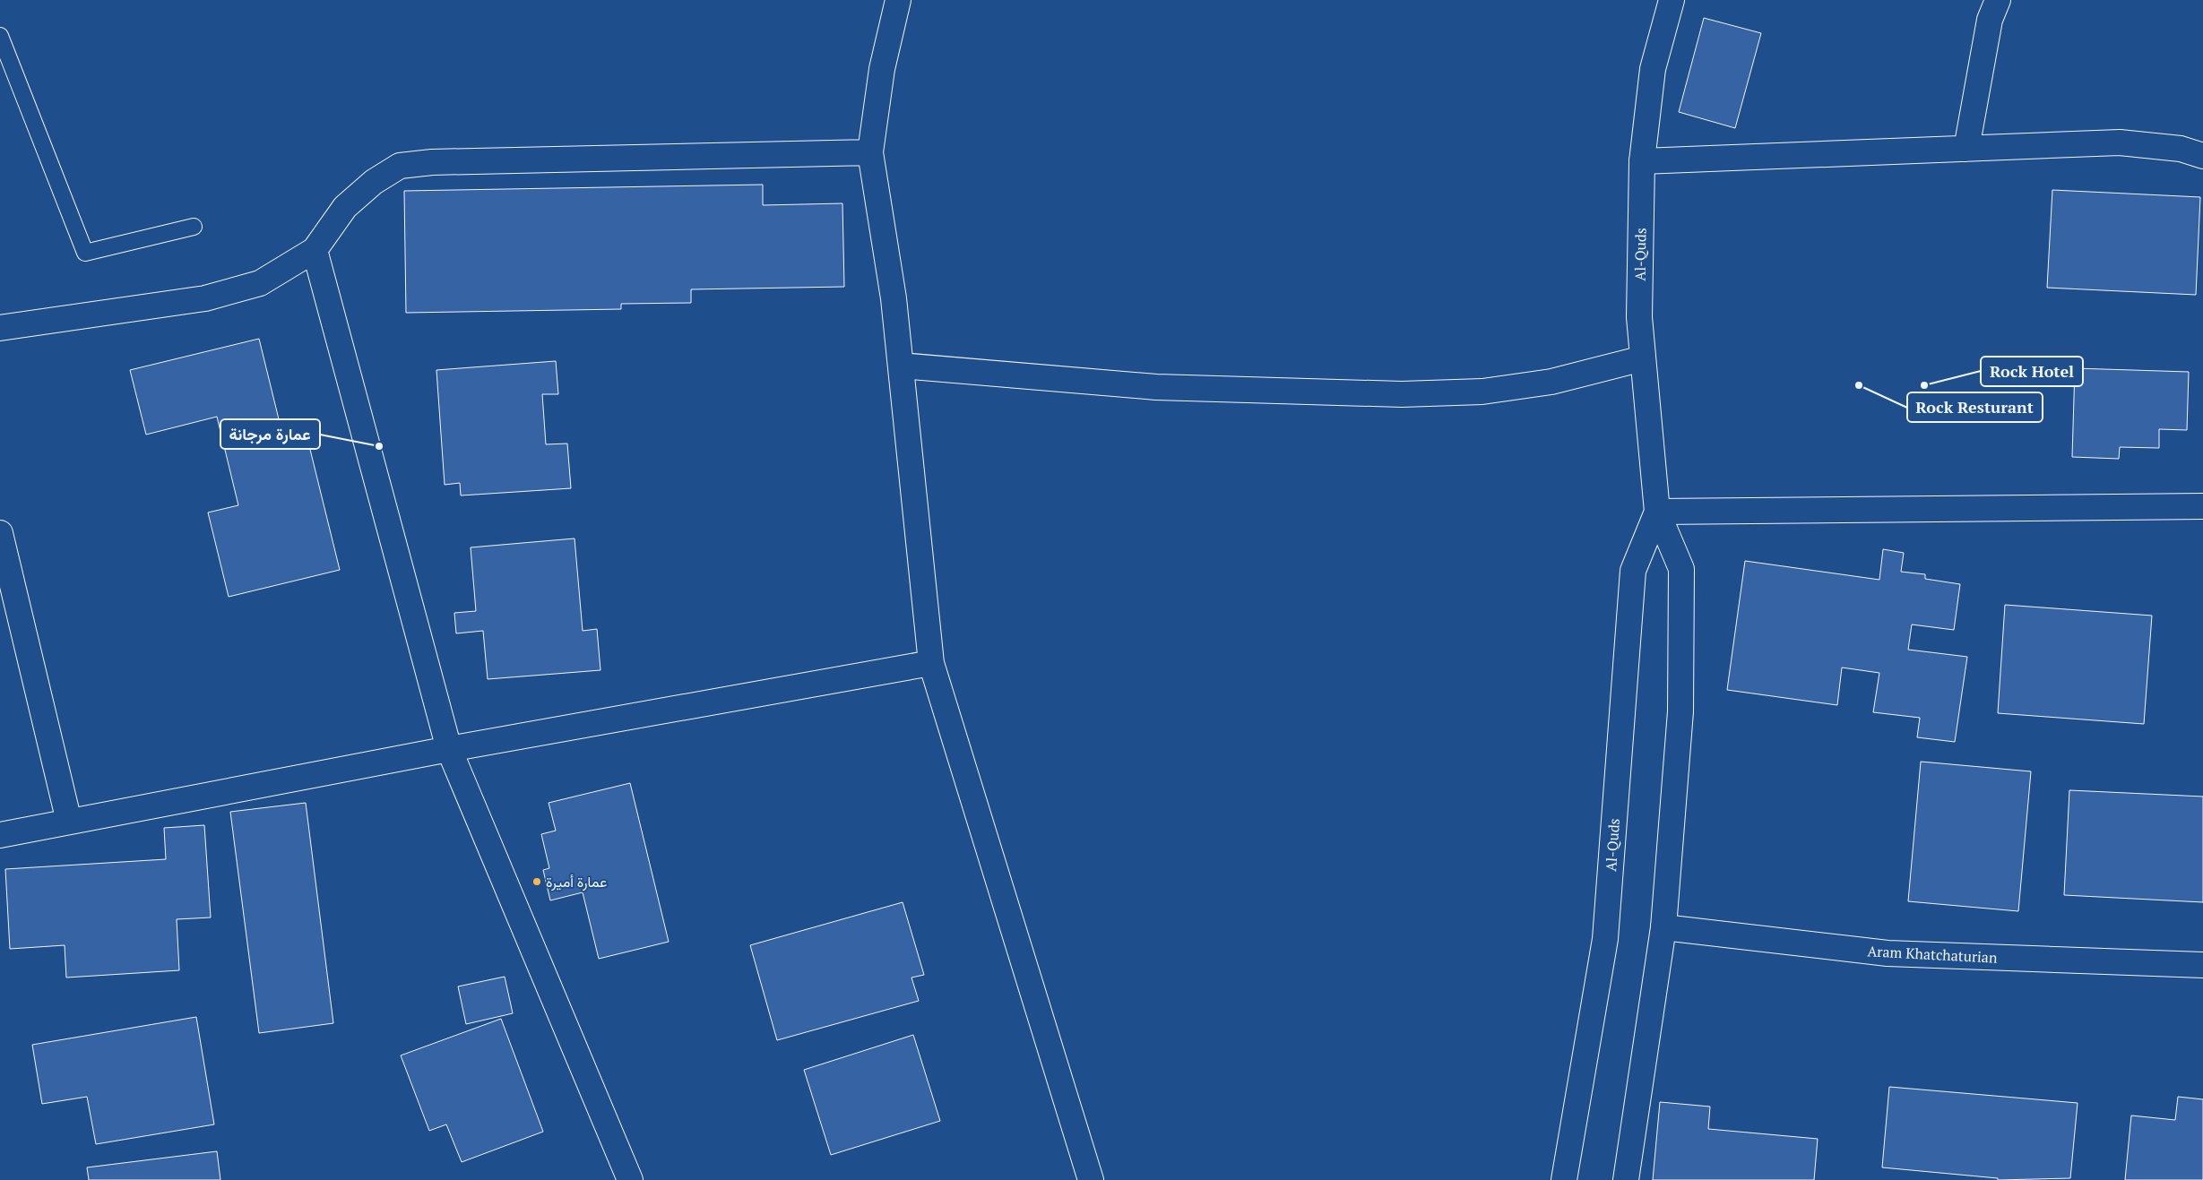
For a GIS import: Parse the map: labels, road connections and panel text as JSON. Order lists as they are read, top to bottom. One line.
{"streets":{"street":["Al-Quds","Aram Khatchaturian"]},"crossings":[["Al-Quds","Aram Khatchaturian"]],"places":["Rock Resturant","Rock Hotel","عمارة مرجانة","عمارة أميرة"]}
